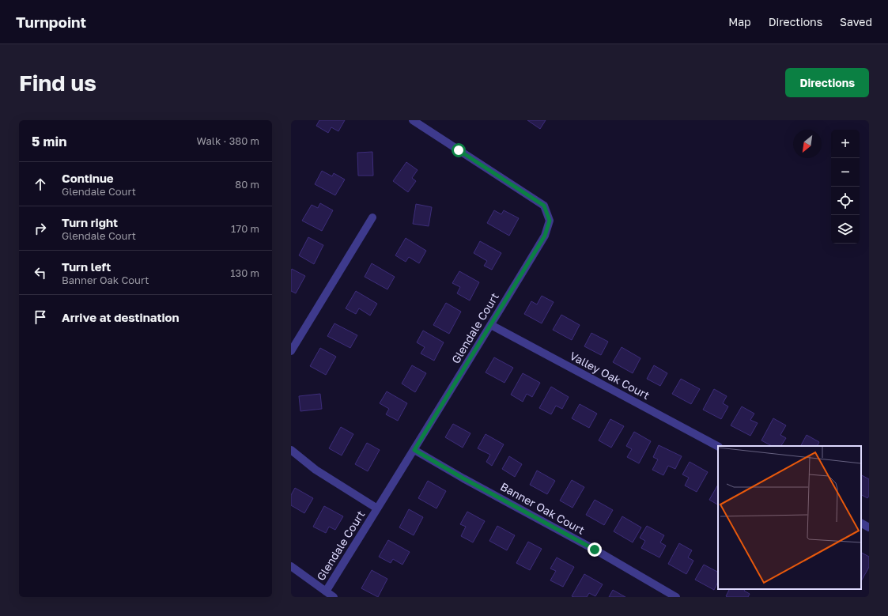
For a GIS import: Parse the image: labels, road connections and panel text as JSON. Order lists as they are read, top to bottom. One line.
{"streets":{"street":["Glendale Court","Valley Oak Court","Banner Oak Court"]},"crossings":[["Glendale Court","Valley Oak Court"],["Glendale Court","Banner Oak Court"]],"north":"bottom left","page":{"header":"Turnpoint","nav":["Map","Directions","Saved"],"buttons":"Directions","title":"Find us","heading":["5 min","Walk · 380 m"],"map_buttons":["+","−"],"list":[["Continue","Glendale Court","80 m"],["Turn right","Glendale Court","170 m"],["Turn left","Banner Oak Court","130 m"],"Arrive at destination"]}}
